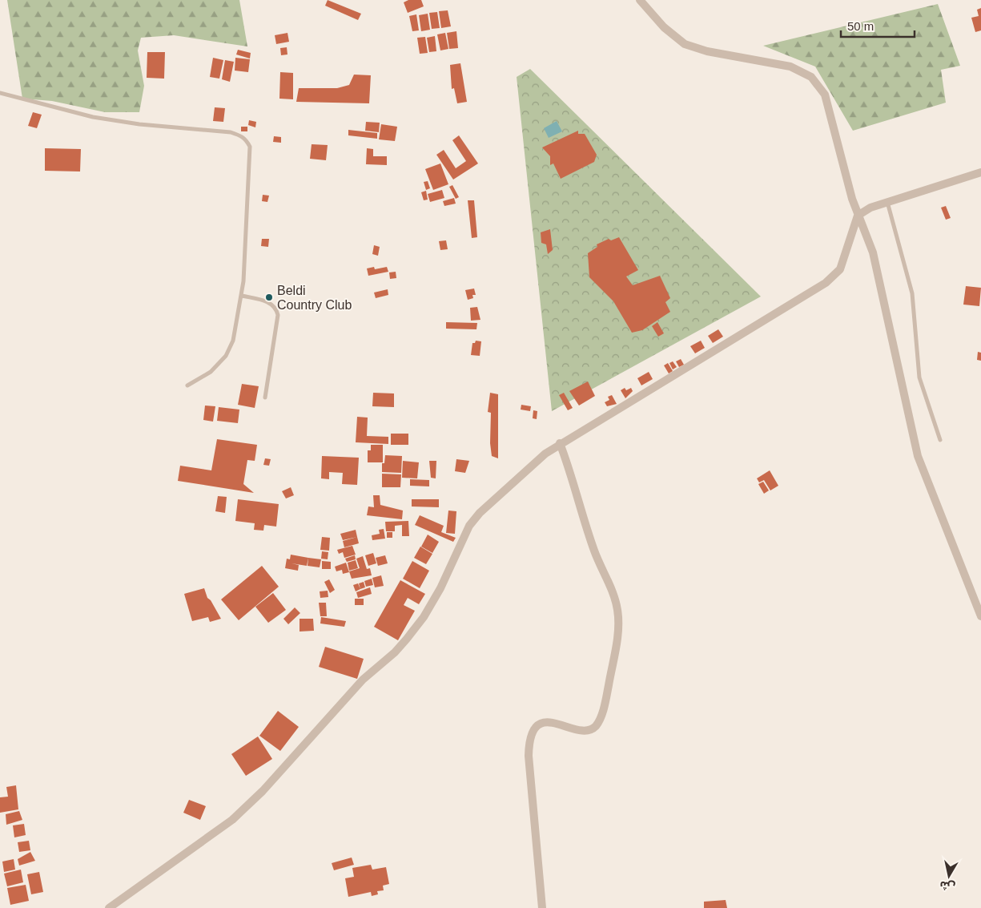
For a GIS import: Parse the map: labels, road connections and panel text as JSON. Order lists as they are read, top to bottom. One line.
{"places":["Beldi Country Club"],"scale_bar":"50 m","north":"bottom"}
